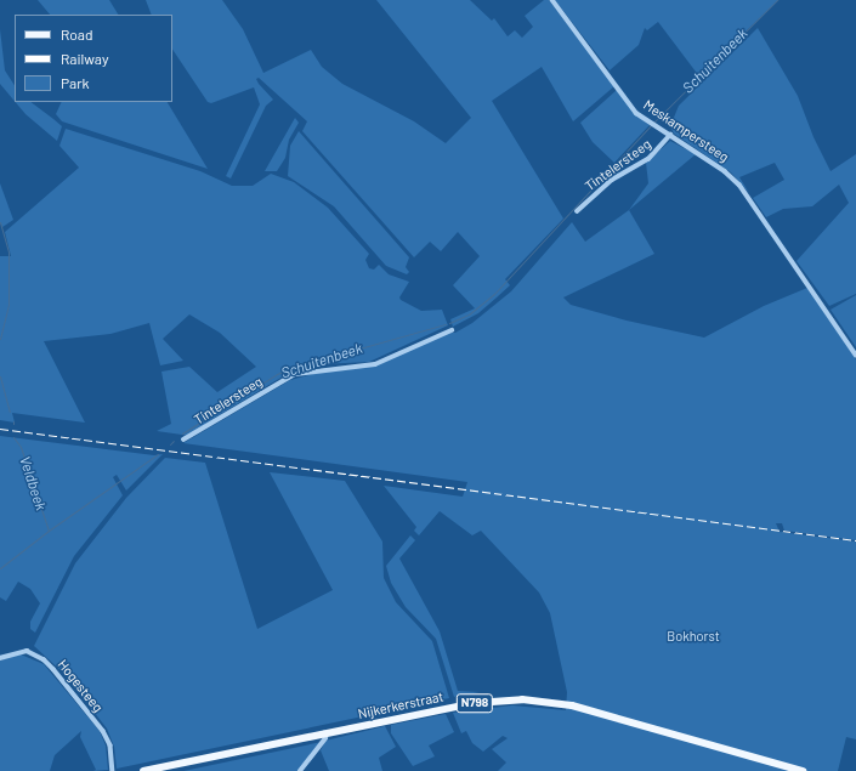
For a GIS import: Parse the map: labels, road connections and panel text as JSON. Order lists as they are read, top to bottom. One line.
{"streets":{"main road":["N798","Nijkerkerstraat"],"street":["Meskampersteeg","Tintelersteeg","Hogesteeg"]},"crossings":[["Meskampersteeg","Tintelersteeg"]],"water":["Schuitenbeek","Veldbeek"],"parks":["Bokhorst"],"legend":["Road","Railway","Park"]}
